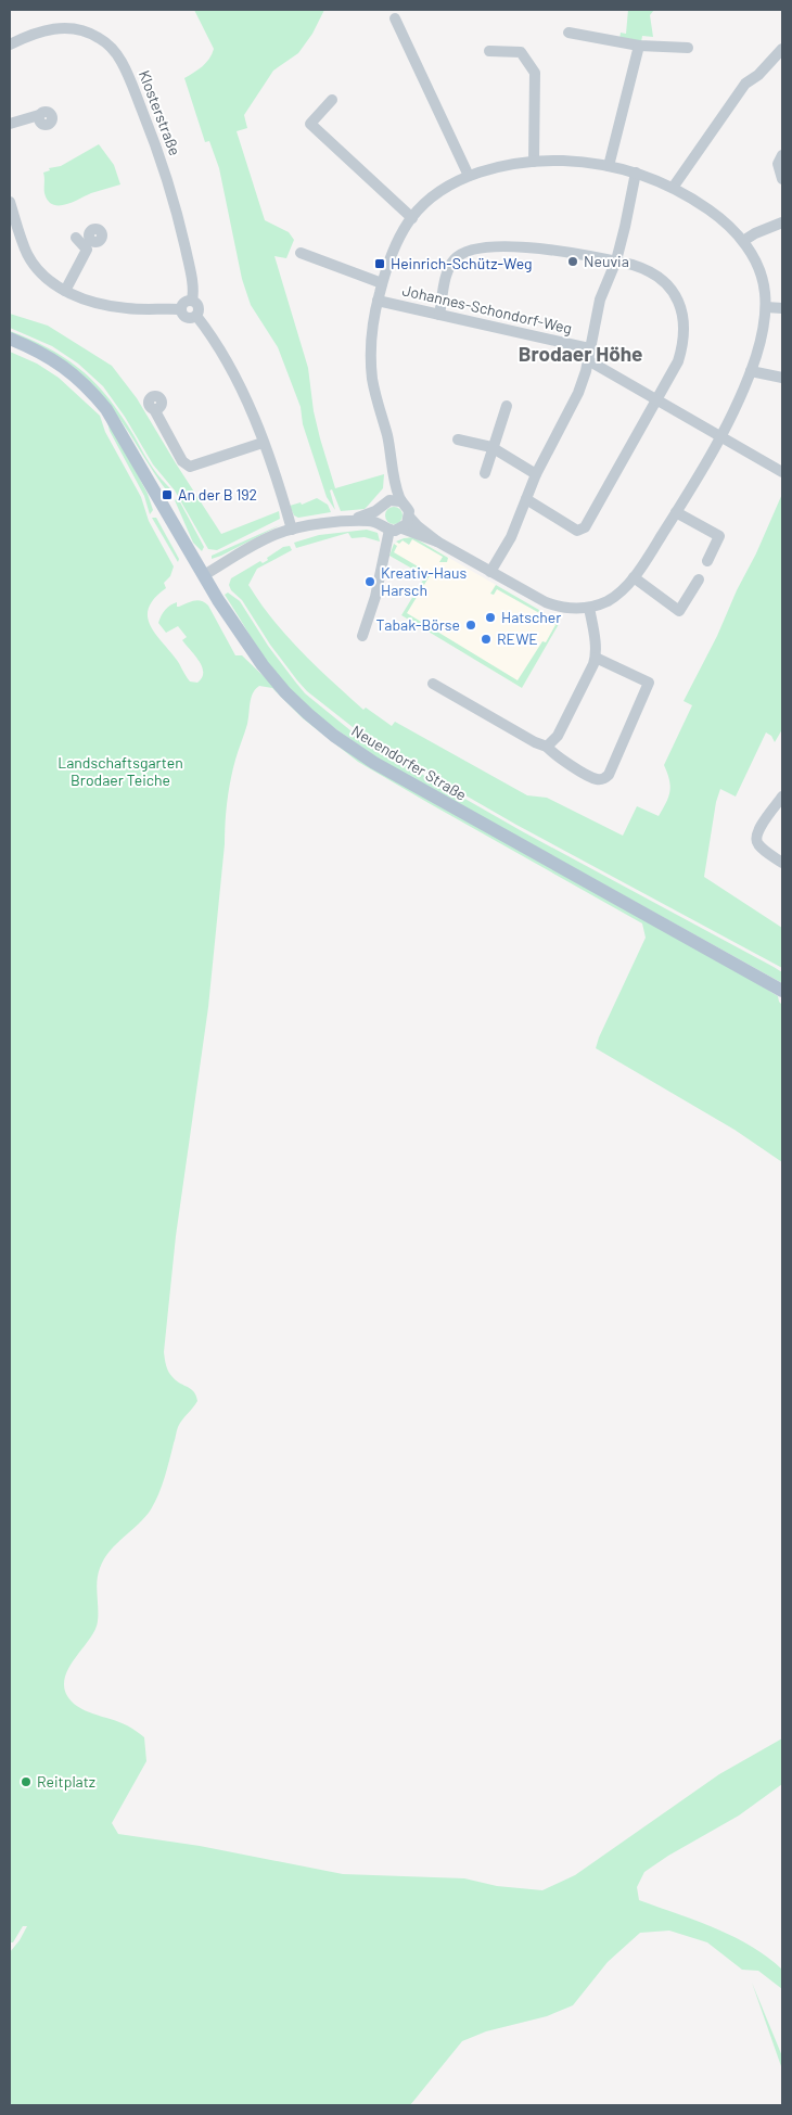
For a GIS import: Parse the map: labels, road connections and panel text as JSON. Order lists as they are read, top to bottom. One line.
{"streets":{"main road":["Neuendorfer Straße"],"street":["Klosterstraße","Johannes-Schondorf-Weg"]},"districts":["Brodaer Höhe"],"parks":["Landschaftsgarten Brodaer Teiche"],"places":{"other":["Neuvia","Kreativ-Haus Harsch","Hatscher","Tabak-Börse","REWE","Reitplatz"],"transit":["Heinrich-Schütz-Weg","An der B 192"]}}
